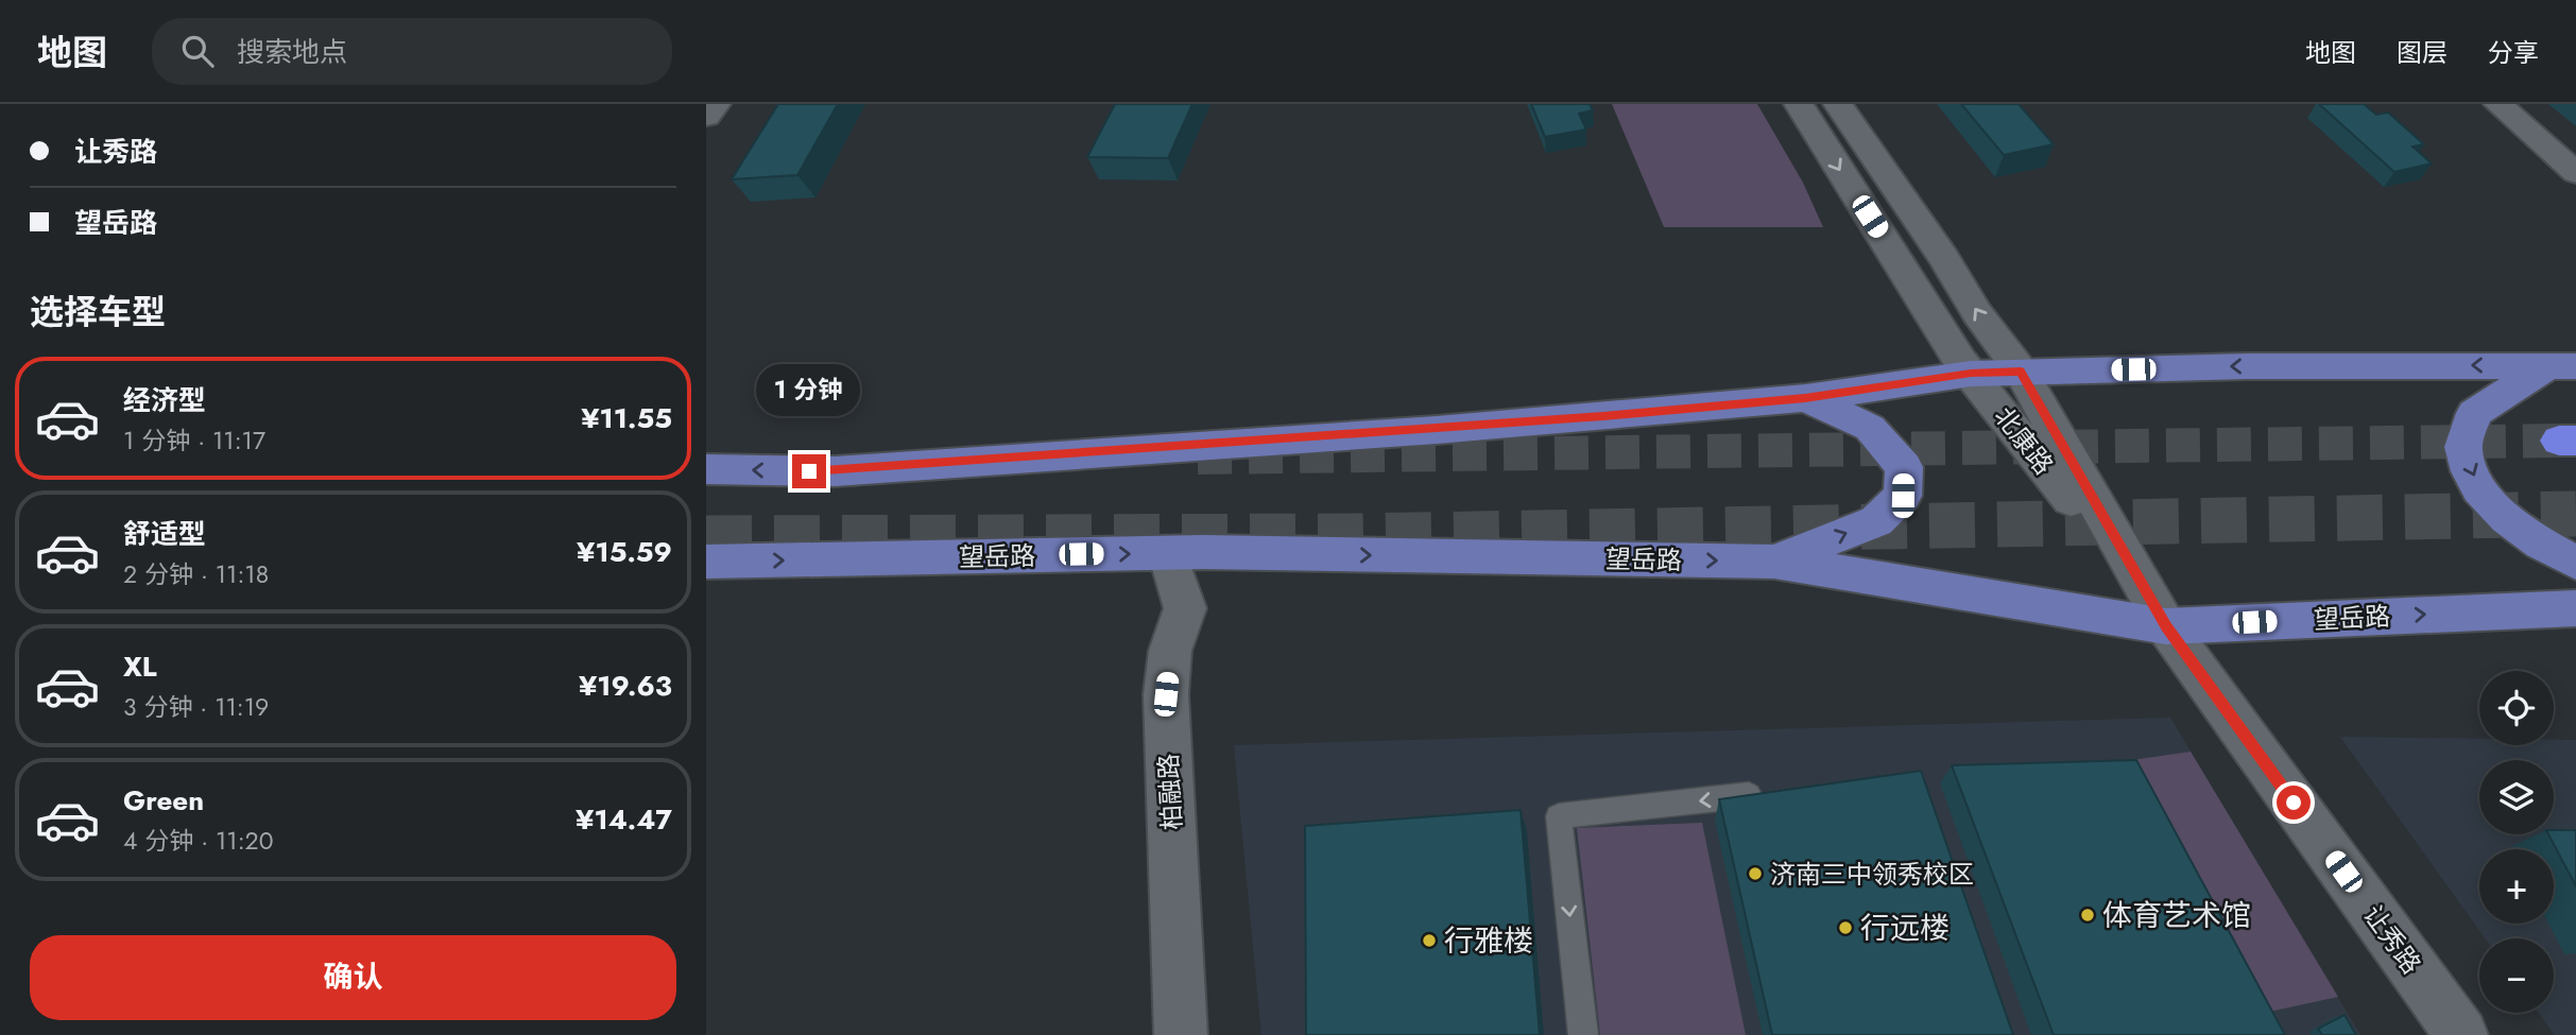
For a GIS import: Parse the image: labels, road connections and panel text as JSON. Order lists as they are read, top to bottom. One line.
{"streets":{"main road":["北康路","望岳路","柏融路","让秀路"]},"crossings":[["北康路","望岳路"],["北康路","让秀路"],["望岳路","柏融路"],["望岳路","让秀路"]],"places":["济南三中领秀校区","体育艺术馆","行远楼","行雅楼"],"page":{"header":"地图","search":"搜索地点","nav":["地图","图层","分享"],"banner":["让秀路","望岳路"],"heading":"选择车型","list":[{"name":"经济型","note":"1 分钟 · 11:17","value":"¥11.55"},{"name":"舒适型","note":"2 分钟 · 11:18","value":"¥15.59"},{"name":"XL","note":"3 分钟 · 11:19","value":"¥19.63"},{"name":"Green","note":"4 分钟 · 11:20","value":"¥14.47"}],"bubble":"1 分钟","map_buttons":["+","−"],"buttons":"确认"}}
